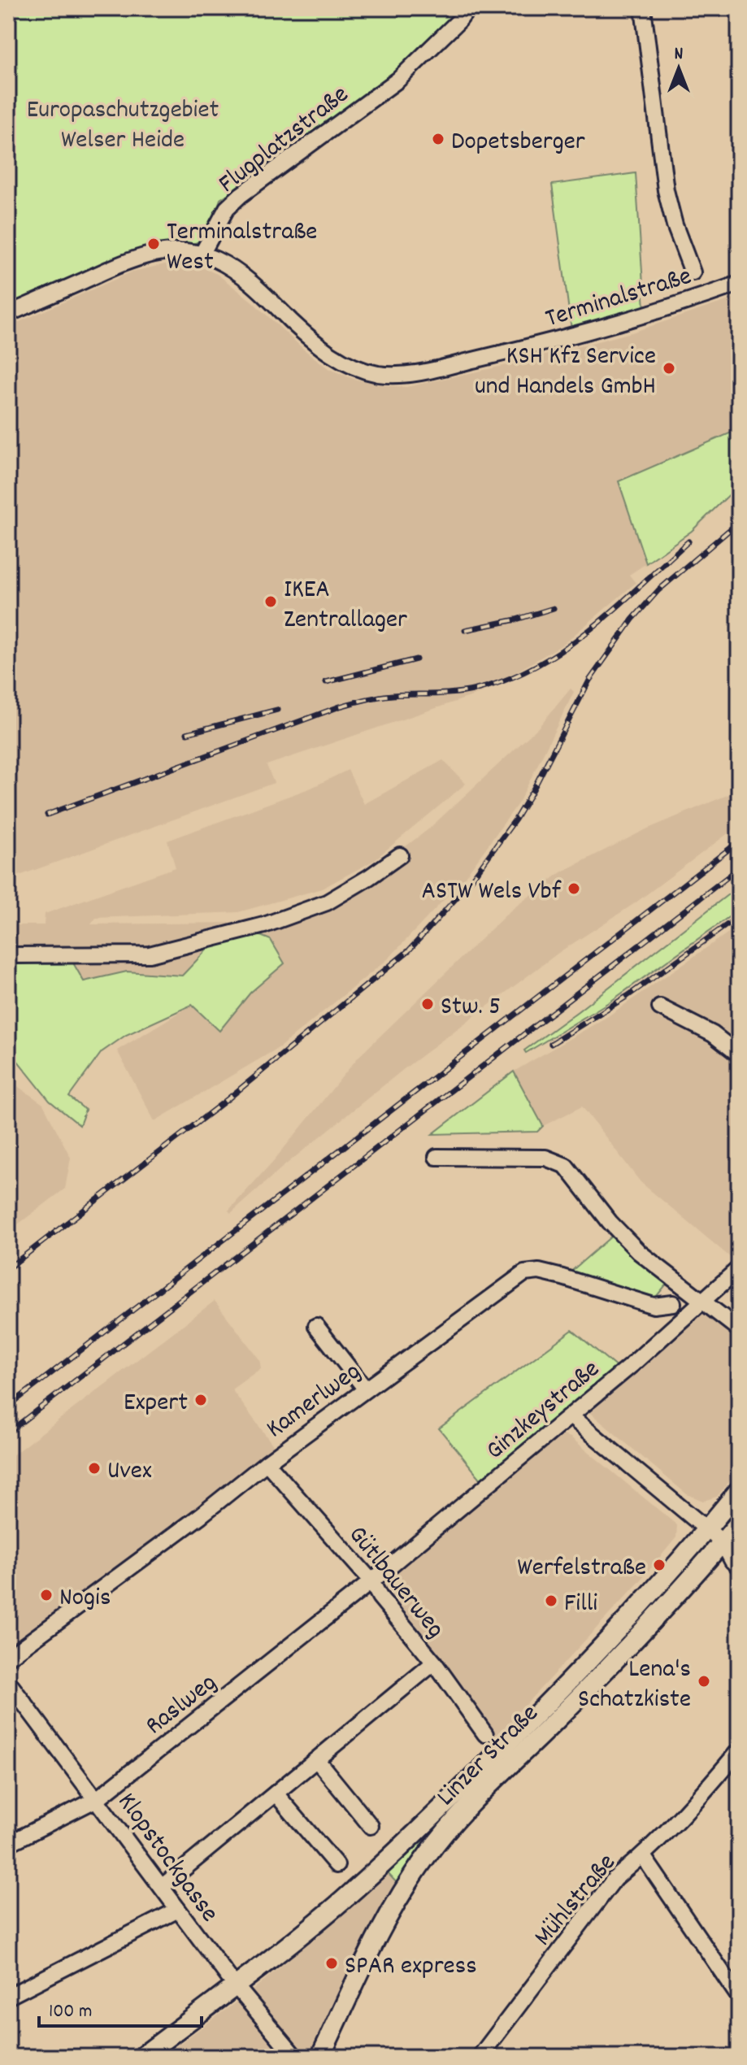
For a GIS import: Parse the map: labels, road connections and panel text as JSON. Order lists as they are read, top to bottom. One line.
{"streets":{"main road":["Linzer Straße"],"street":["Flugplatzstraße","Terminalstraße","Kamerlweg","Ginzkeystraße","Gütlbauerweg","Raslweg","Klopstockgasse","Mühlstraße"]},"crossings":[["Flugplatzstraße","Terminalstraße"],["Kamerlweg","Gütlbauerweg"],["Ginzkeystraße","Gütlbauerweg"],["Ginzkeystraße","Raslweg"],["Gütlbauerweg","Raslweg"],["Raslweg","Klopstockgasse"],["Linzer Straße","Klopstockgasse"]],"parks":["Europaschutzgebiet Welser Heide"],"places":["Dopetsberger","Terminalstraße West","KSH Kfz Service und Handels GmbH","IKEA Zentrallager","ASTW Wels Vbf","Stw. 5","Expert","Uvex","Werfelstraße","Nogis","Filli","Lena's Schatzkiste","SPAR express"],"scale_bar":"100 m","north":"top"}
